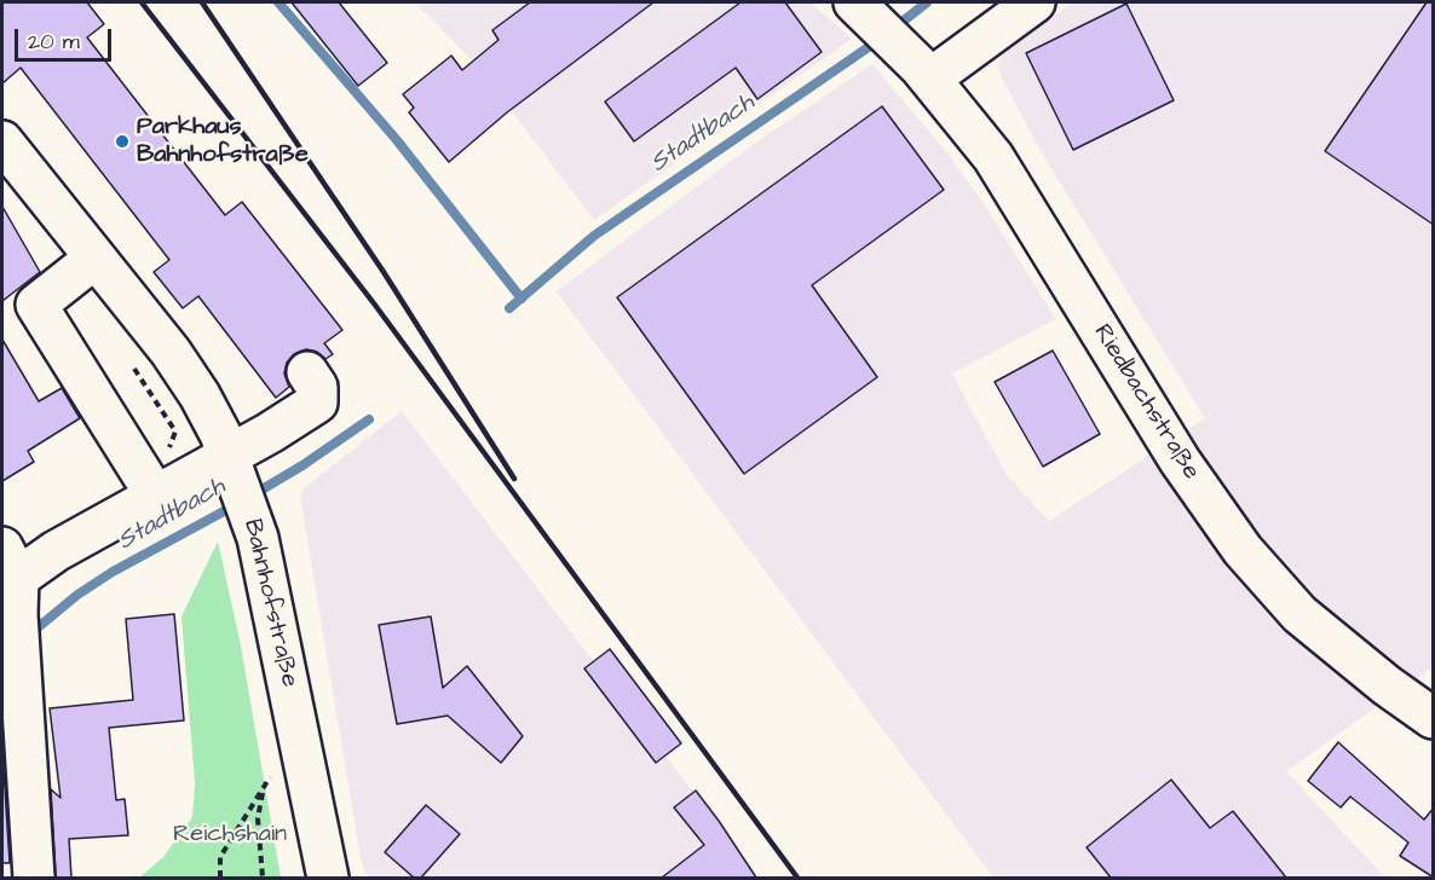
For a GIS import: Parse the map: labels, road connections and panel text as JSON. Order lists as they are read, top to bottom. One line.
{"streets":{"street":["Riedbachstraße","Bahnhofstraße"]},"water":["Stadtbach"],"parks":["Reichshain"],"places":["Parkhaus Bahnhofstraße"],"scale_bar":"20 m"}
